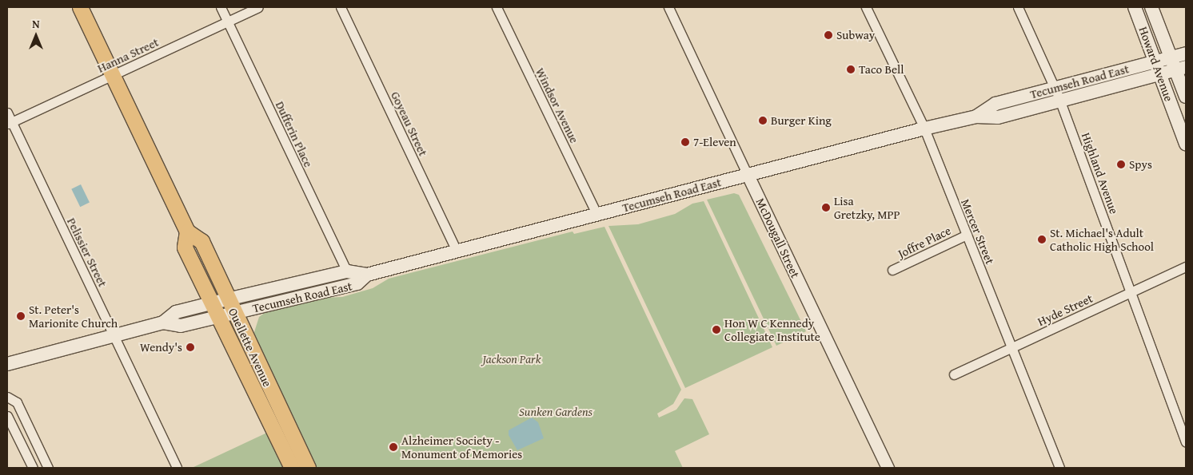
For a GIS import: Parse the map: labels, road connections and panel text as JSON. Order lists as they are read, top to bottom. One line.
{"streets":{"main road":["Howard Avenue","Tecumseh Road East","Ouellette Avenue"],"street":["Hanna Street","Windsor Avenue","Goyeau Street","Dufferin Place","Highland Avenue","Mercer Street","McDougall Street","Joffre Place","Pelissier Street","Hyde Street"]},"crossings":[["Hanna Street","Dufferin Place"],["Hanna Street","Pelissier Street"],["Hanna Street","Ouellette Avenue"],["Howard Avenue","Tecumseh Road East"],["Tecumseh Road East","Windsor Avenue"],["Tecumseh Road East","Goyeau Street"],["Tecumseh Road East","Dufferin Place"],["Tecumseh Road East","Highland Avenue"],["Tecumseh Road East","Mercer Street"],["Tecumseh Road East","McDougall Street"],["Tecumseh Road East","Ouellette Avenue"],["Highland Avenue","Hyde Street"],["Mercer Street","Joffre Place"],["Mercer Street","Hyde Street"]],"parks":["Jackson Park","Sunken Gardens"],"places":["Subway","Taco Bell","Burger King","7-Eleven","Spys","Lisa Gretzky, MPP","St. Michael's Adult Catholic High School","St. Peter's Marionite Church","Hon W C Kennedy Collegiate Institute","Wendy's","Alzheimer Society - Monument of Memories"],"north":"top"}
